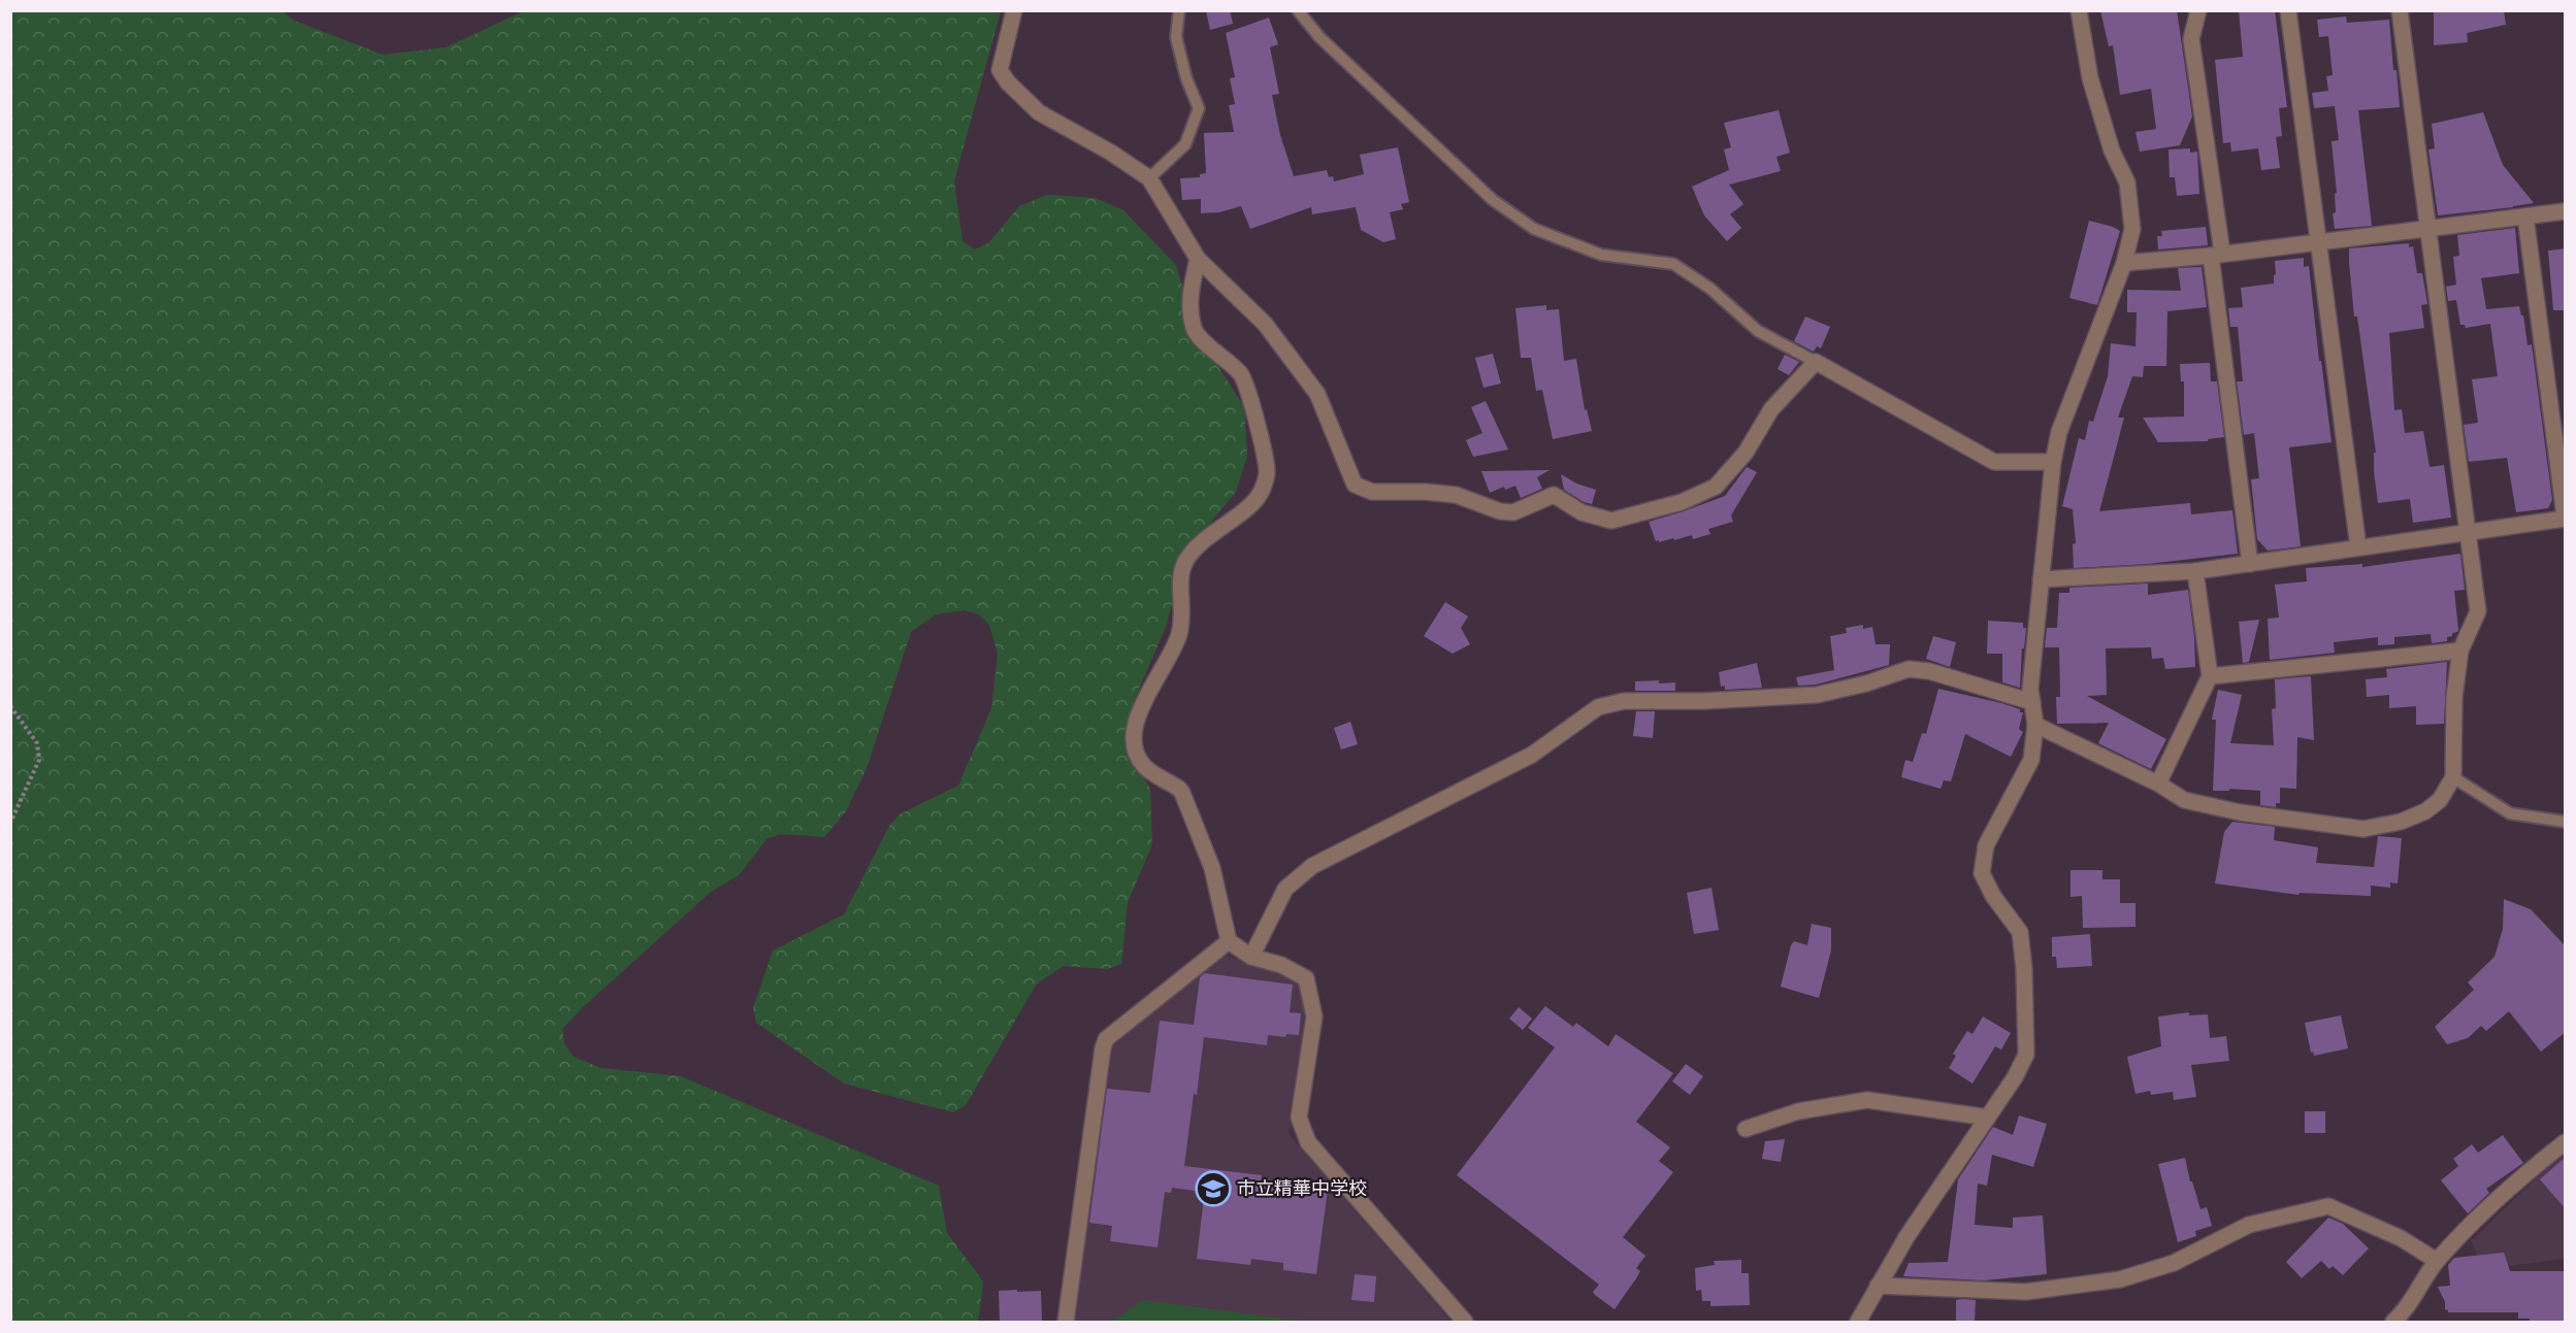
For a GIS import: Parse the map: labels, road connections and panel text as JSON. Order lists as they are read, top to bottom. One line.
{"places":{"school or university":["市立精華中学校"]}}
